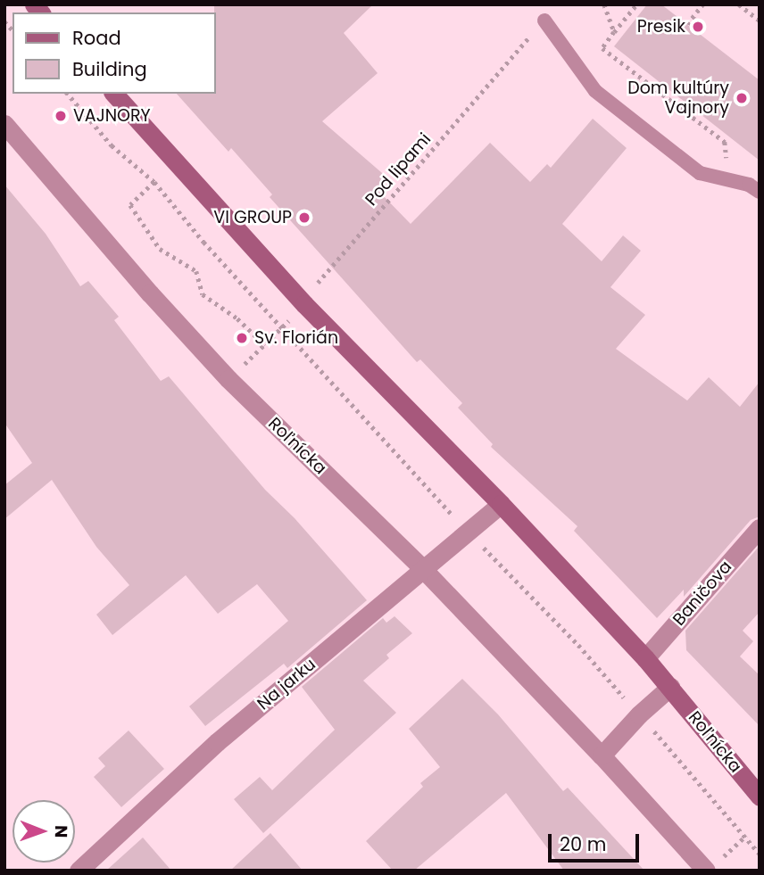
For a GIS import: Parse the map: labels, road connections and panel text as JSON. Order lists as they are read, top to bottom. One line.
{"streets":{"street":["Roľnícka","Baničova","Na jarku"],"path":["Pod lipami"]},"crossings":[["Pod lipami","Roľnícka"],["Roľnícka","Baničova"],["Roľnícka","Na jarku"]],"places":["Presik","Dom kultúry Vajnory","VAJNORY","VI GROUP","Sv. Florián"],"legend":["Road","Building"],"scale_bar":"20 m","north":"right"}
